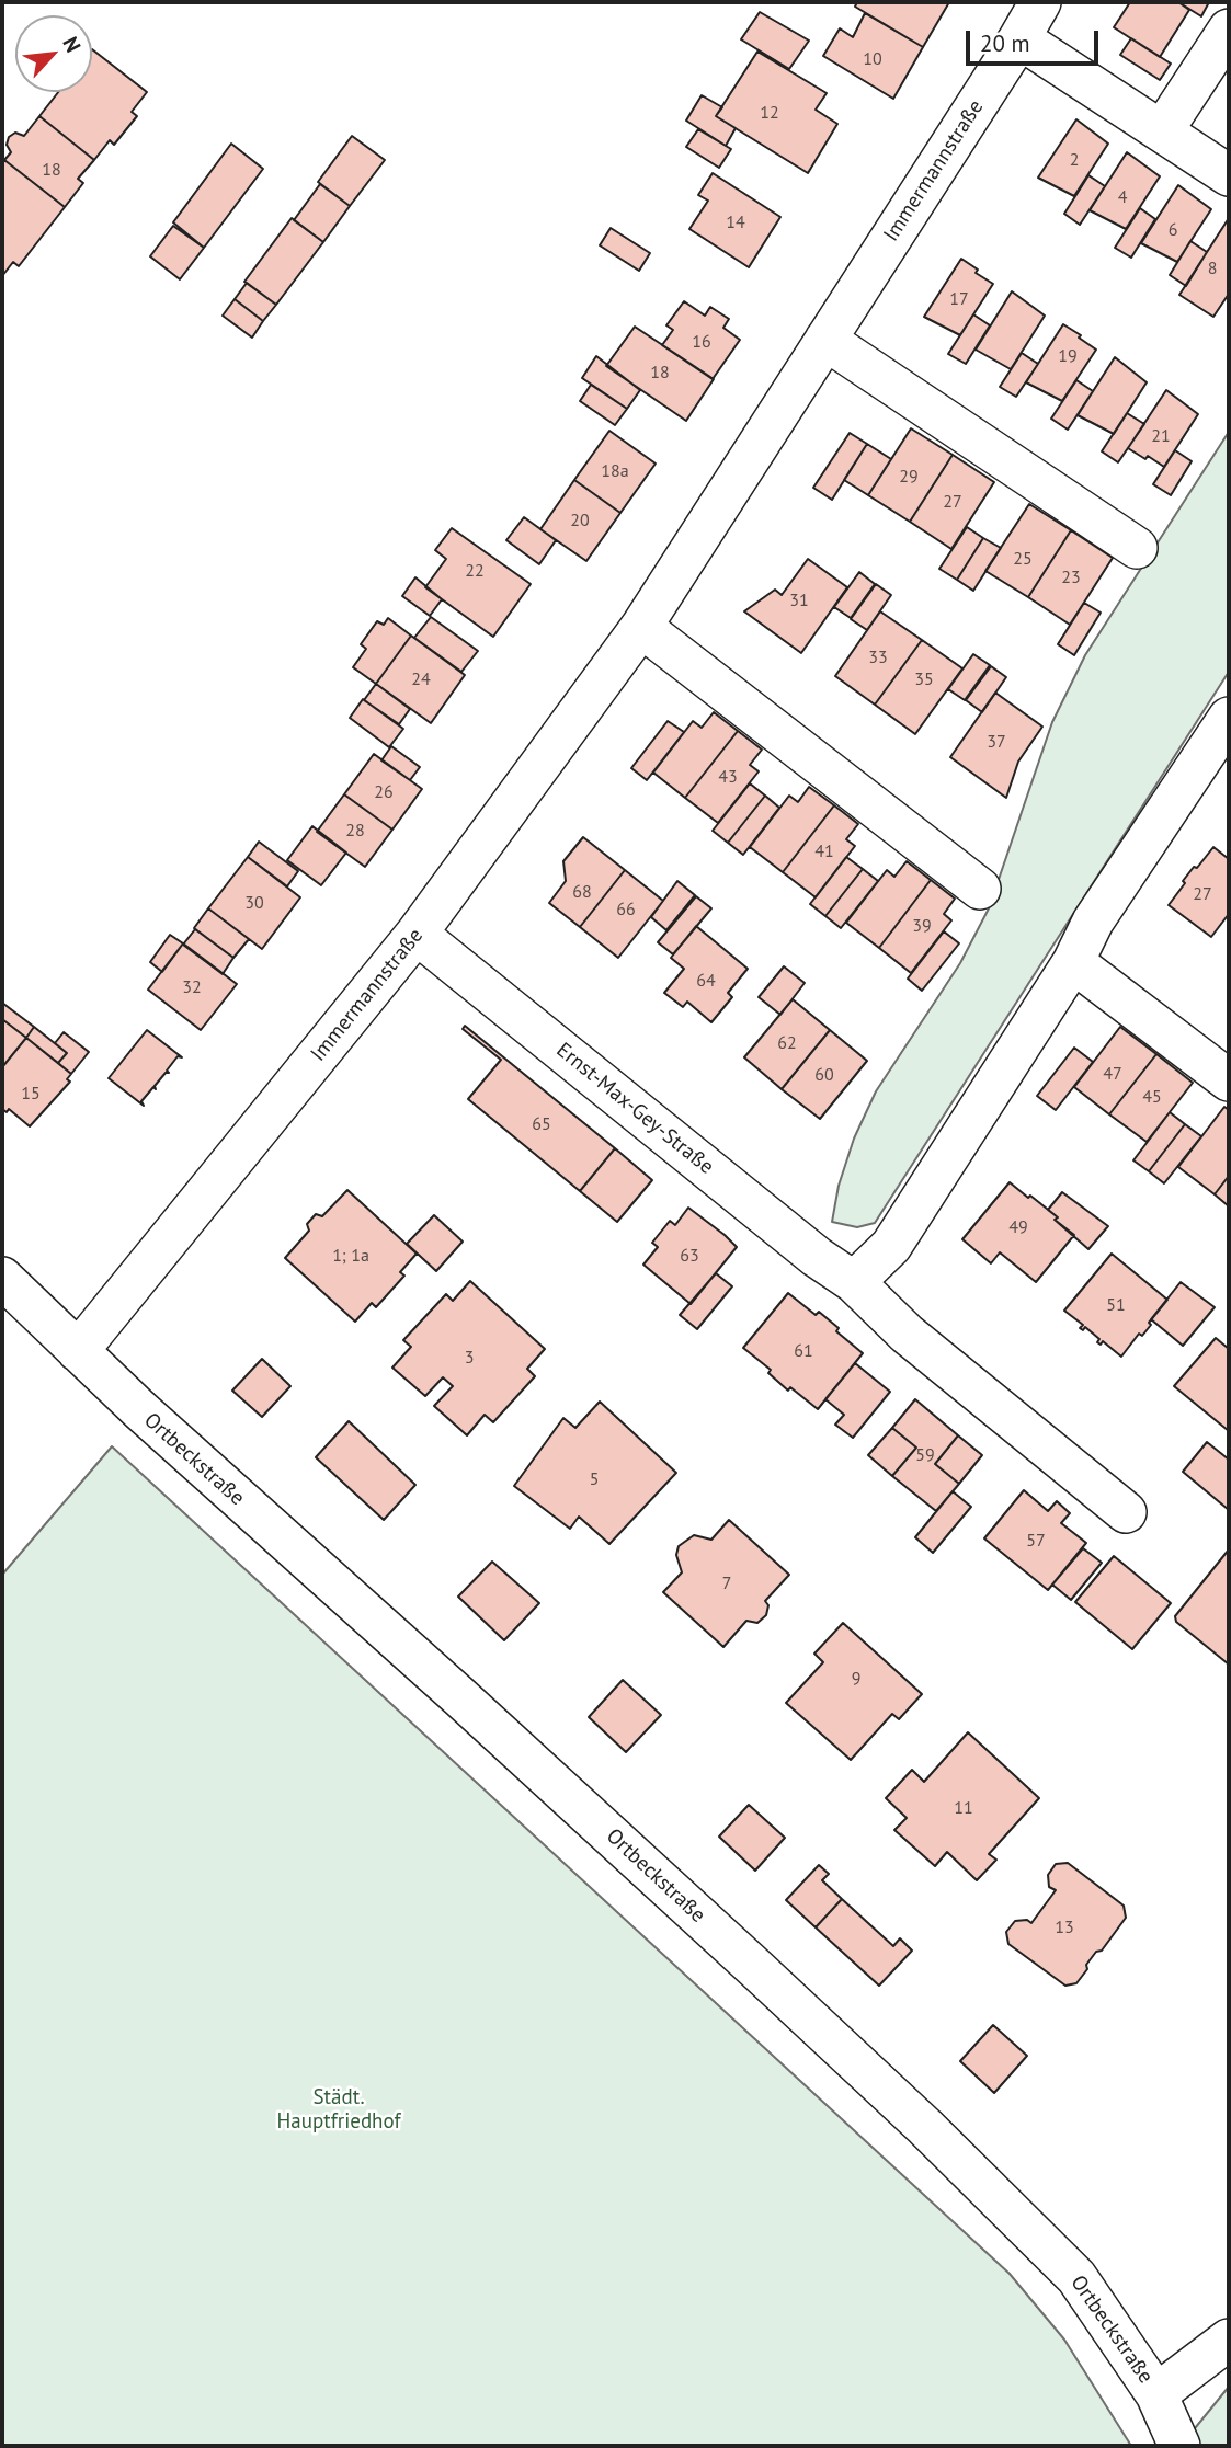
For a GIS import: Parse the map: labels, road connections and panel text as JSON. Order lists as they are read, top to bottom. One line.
{"streets":{"street":["Immermannstraße","Ernst-Max-Gey-Straße","Ortbeckstraße"]},"crossings":[["Immermannstraße","Ernst-Max-Gey-Straße"],["Immermannstraße","Ortbeckstraße"]],"parks":["Städt. Hauptfriedhof"],"house_numbers":["10","12","2","18","4","14","6","8","17","16","19","18","21","18a","29","27","20","25","22","23","31","33","24","35","37","43","26","28","41","68","27","30","66","39","64","32","62","47","60","15","45","65","49","1; 1a","63","51","61","3","59","5","57","7","9","11","13"],"scale_bar":"20 m","north":"top right"}
